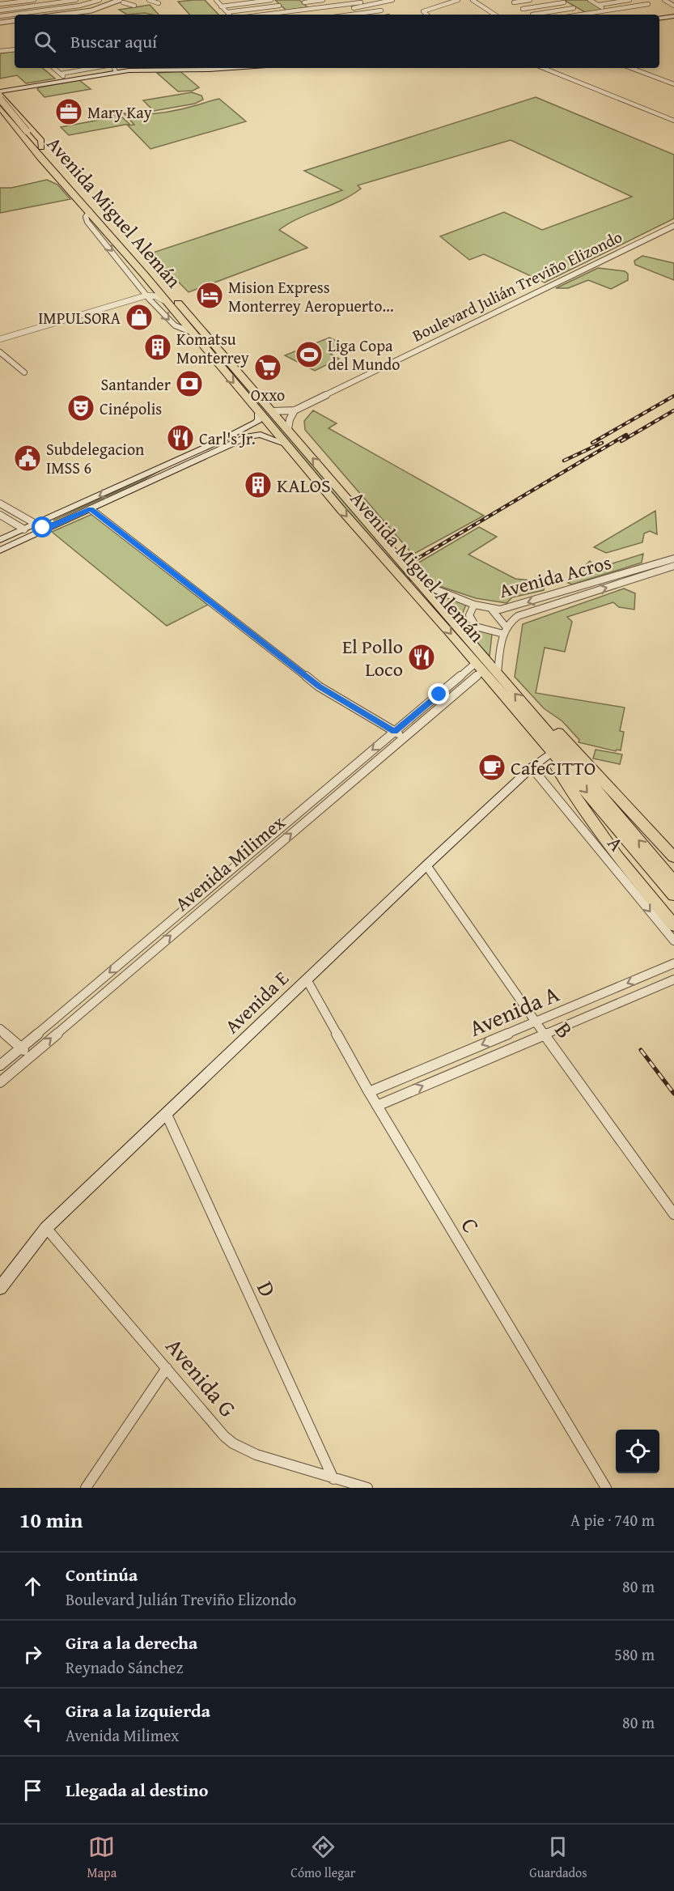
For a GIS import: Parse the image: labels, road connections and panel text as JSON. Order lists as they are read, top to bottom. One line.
{"streets":{"highway":["Avenida Miguel Alemán"],"main road":["Avenida E"],"street":["Boulevard Julián Treviño Elizondo","Avenida Acros","A","Avenida Milimex","Avenida A","B","C","D","Avenida G"]},"crossings":[["Avenida Miguel Alemán","Boulevard Julián Treviño Elizondo"],["Avenida Miguel Alemán","Avenida Acros"],["Avenida Miguel Alemán","Avenida Milimex"],["Avenida Miguel Alemán","Avenida E"],["A","Avenida E"],["Avenida E","B"],["Avenida E","C"],["Avenida E","D"],["Avenida E","Avenida G"],["Avenida A","B"],["Avenida A","C"],["D","Avenida G"]],"one_way":["A"],"places":{"office":["Mary Kay"],"hotel":["Mision Express Monterrey Aeropuerto…"],"shop":["IMPULSORA"],"building":["Komatsu Monterrey","KALOS"],"sports":["Liga Copa del Mundo"],"supermarket":["Oxxo"],"bank":["Santander"],"theatre":["Cinépolis"],"restaurant":["Carl's Jr.","El Pollo Loco"],"public building":["Subdelegacion IMSS 6"],"cafe":["CafeCITTO"]},"page":{"search":"Buscar aquí","heading":["10 min","A pie · 740 m"],"list":[["Continúa","Boulevard Julián Treviño Elizondo","80 m"],["Gira a la derecha","Reynado Sánchez","580 m"],["Gira a la izquierda","Avenida Milimex","80 m"],"Llegada al destino"],"nav":["Mapa","Cómo llegar","Guardados"]}}
